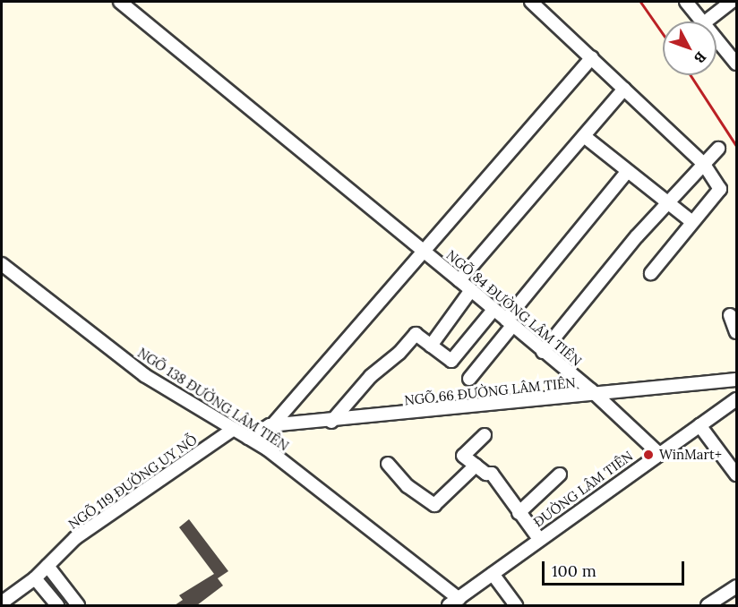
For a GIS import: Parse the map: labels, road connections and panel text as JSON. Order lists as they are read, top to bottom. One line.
{"streets":{"street":["NGÕ 84 ĐƯỜNG LÂM TIÊN","NGÕ 66 ĐƯỜNG LÂM TIÊN","NGÕ 138 ĐƯỜNG LÂM TIÊN","NGÕ 119 ĐƯỜNG UY NỖ","ĐƯỜNG LÂM TIÊN"]},"crossings":[["NGÕ 84 ĐƯỜNG LÂM TIÊN","NGÕ 66 ĐƯỜNG LÂM TIÊN"],["NGÕ 84 ĐƯỜNG LÂM TIÊN","ĐƯỜNG LÂM TIÊN"],["NGÕ 66 ĐƯỜNG LÂM TIÊN","NGÕ 138 ĐƯỜNG LÂM TIÊN"],["NGÕ 138 ĐƯỜNG LÂM TIÊN","NGÕ 119 ĐƯỜNG UY NỖ"],["NGÕ 138 ĐƯỜNG LÂM TIÊN","ĐƯỜNG LÂM TIÊN"]],"places":["WinMart+"],"scale_bar":"100 m","north":"bottom right"}
